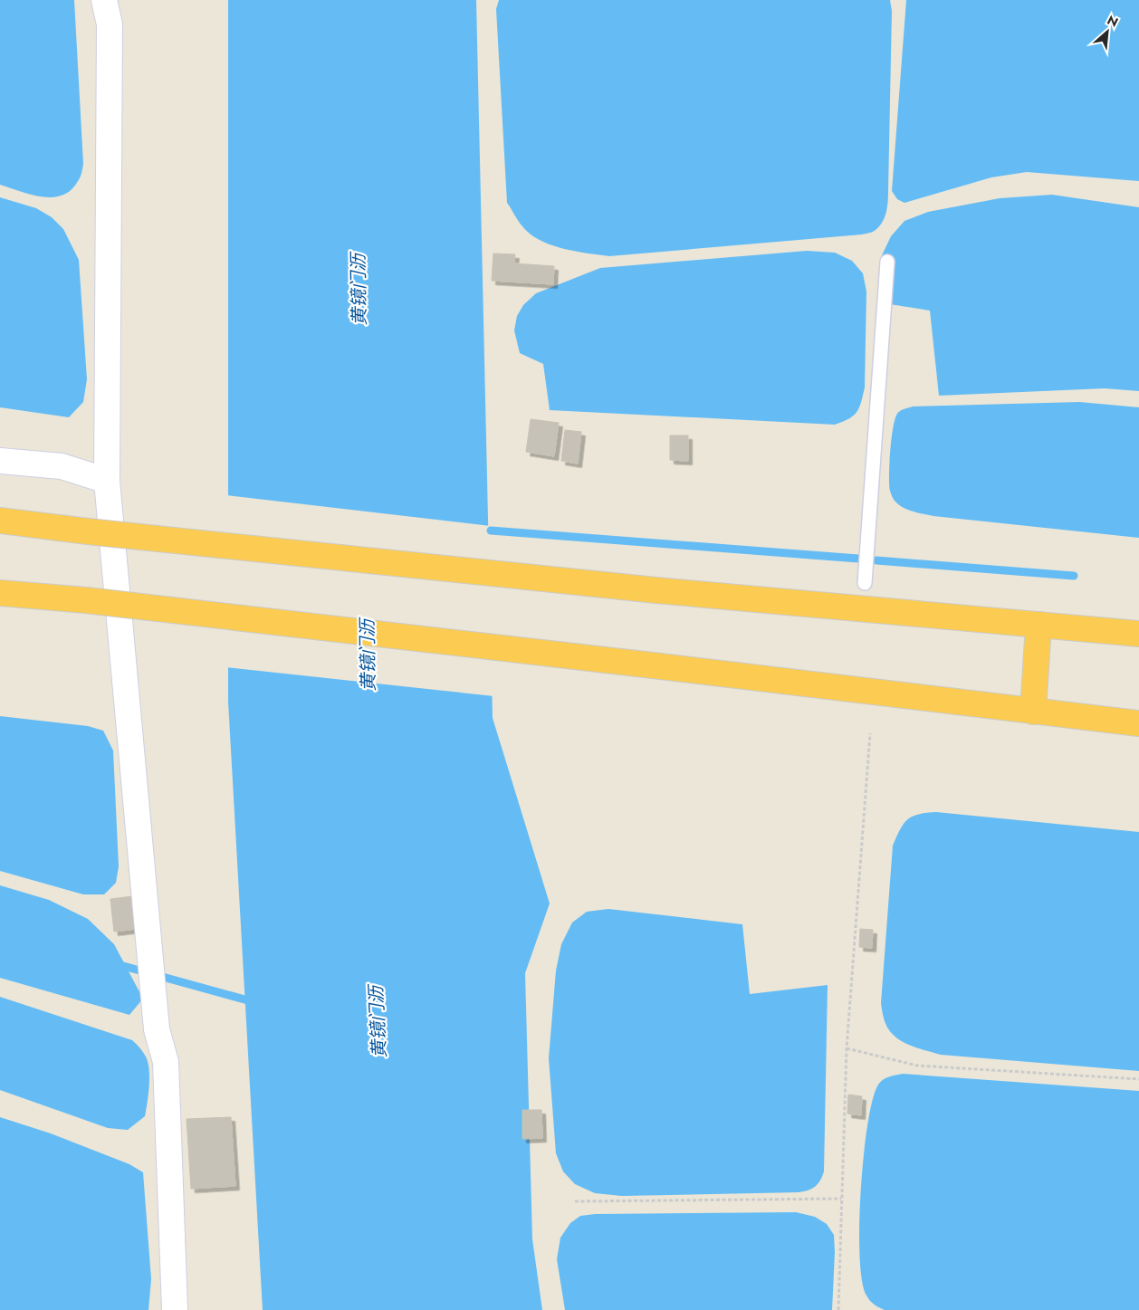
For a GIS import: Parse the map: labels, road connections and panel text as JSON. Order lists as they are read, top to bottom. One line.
{"water":["黄镜门沥"],"north":"top right"}
